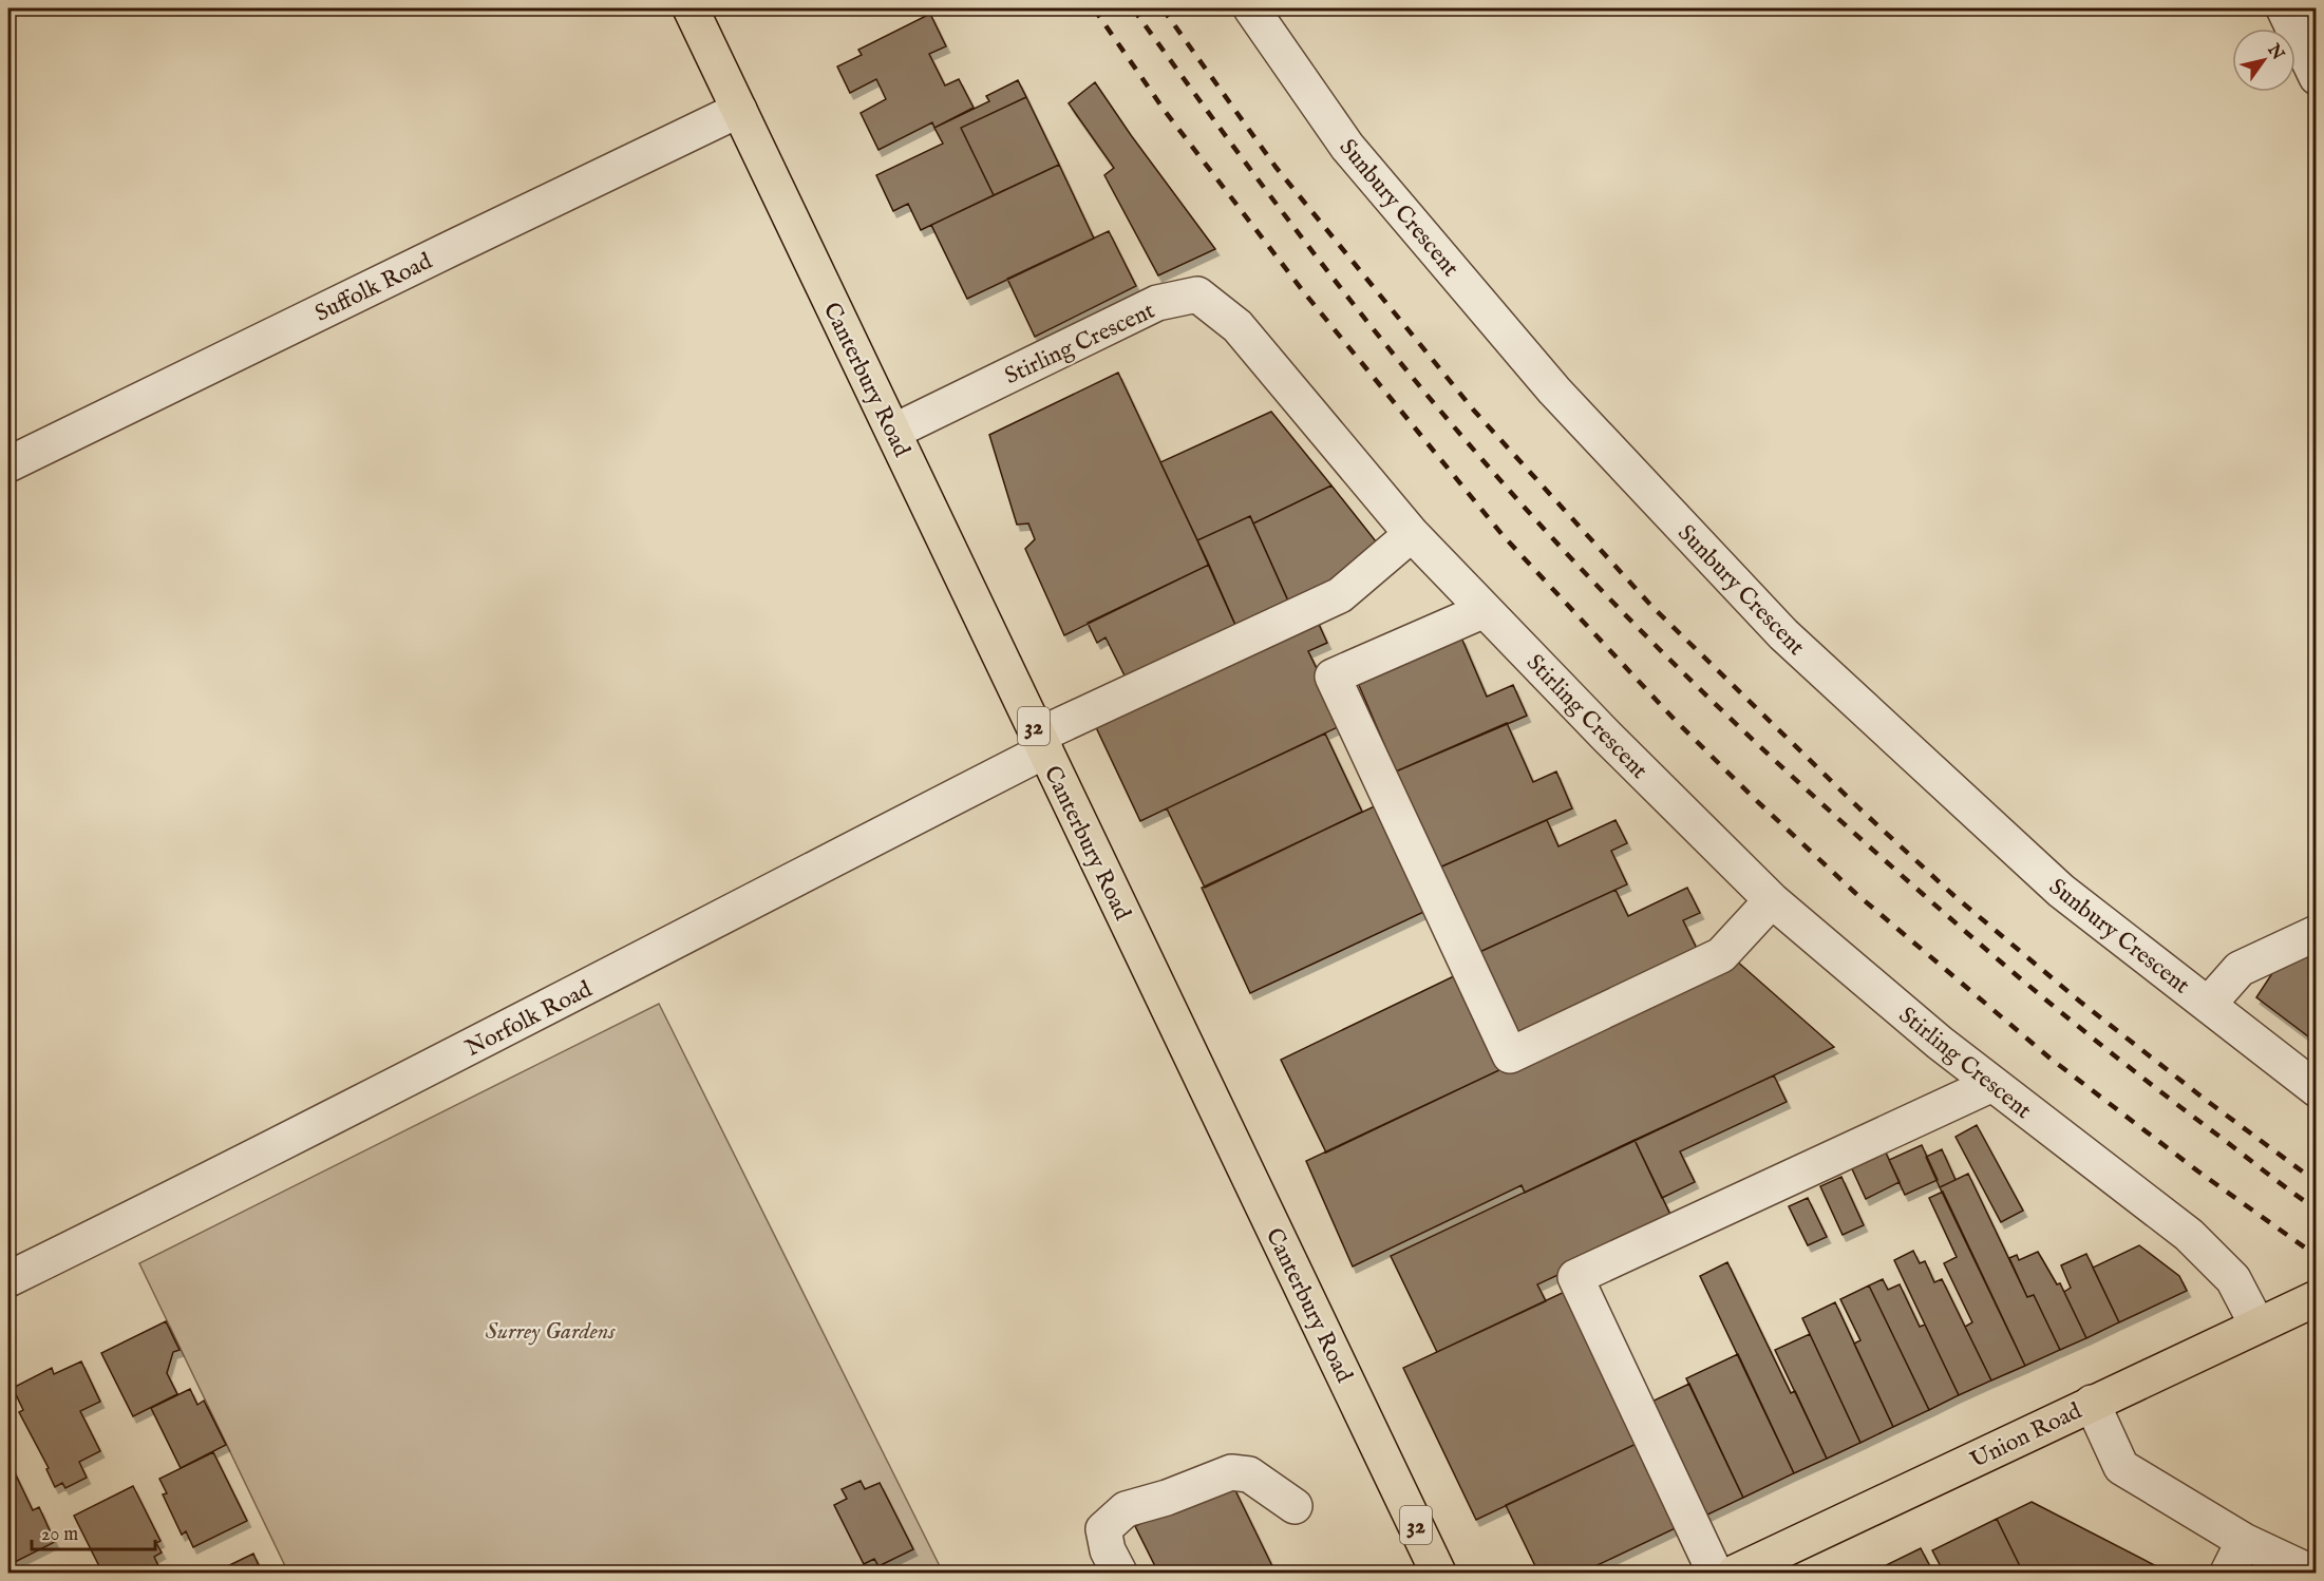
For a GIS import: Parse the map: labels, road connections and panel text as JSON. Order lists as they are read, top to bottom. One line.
{"streets":{"main road":["Canterbury Road","32","Union Road"],"street":["Sunbury Crescent","Suffolk Road","Stirling Crescent","Norfolk Road"]},"crossings":[["Suffolk Road","Canterbury Road"],["Stirling Crescent","Canterbury Road"],["Stirling Crescent","Norfolk Road"],["Stirling Crescent","Union Road"],["Canterbury Road","Norfolk Road"]],"parks":["Surrey Gardens"],"scale_bar":"20 m","north":"top right"}
